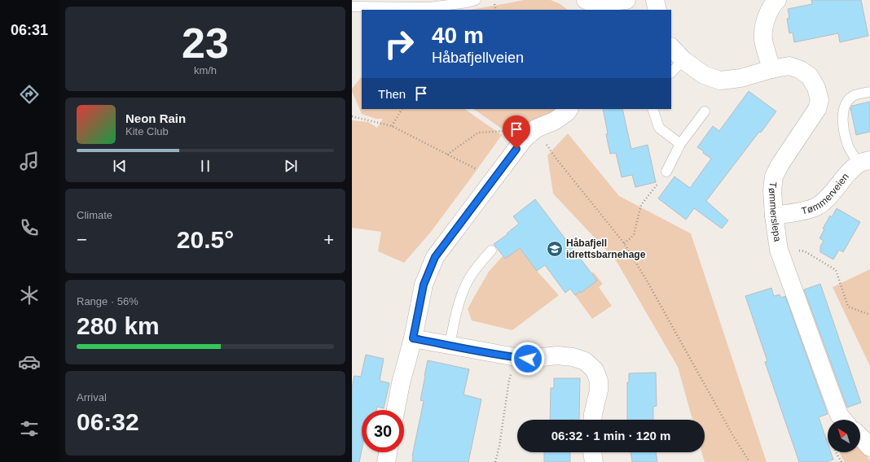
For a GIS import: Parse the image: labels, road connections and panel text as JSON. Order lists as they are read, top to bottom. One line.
{"streets":{"street":["Tømmerveien","Tømmerslepa"]},"crossings":[["Tømmerveien","Tømmerslepa"]],"places":{"school or university":["Håbafjell idrettsbarnehage"]},"north":"top left","page":{"tabs":"06:31","tile":[["23","km/h"],"Climate",["Range · 56%","280 km"],["Arrival","06:32"]],"turn":["40 m","Håbafjellveien"],"then":"Then","song":["Neon Rain","Kite Club"],"heat":["−","20.5°","+"],"limit":"30","trip":"06:32 · 1 min · 120 m"}}
